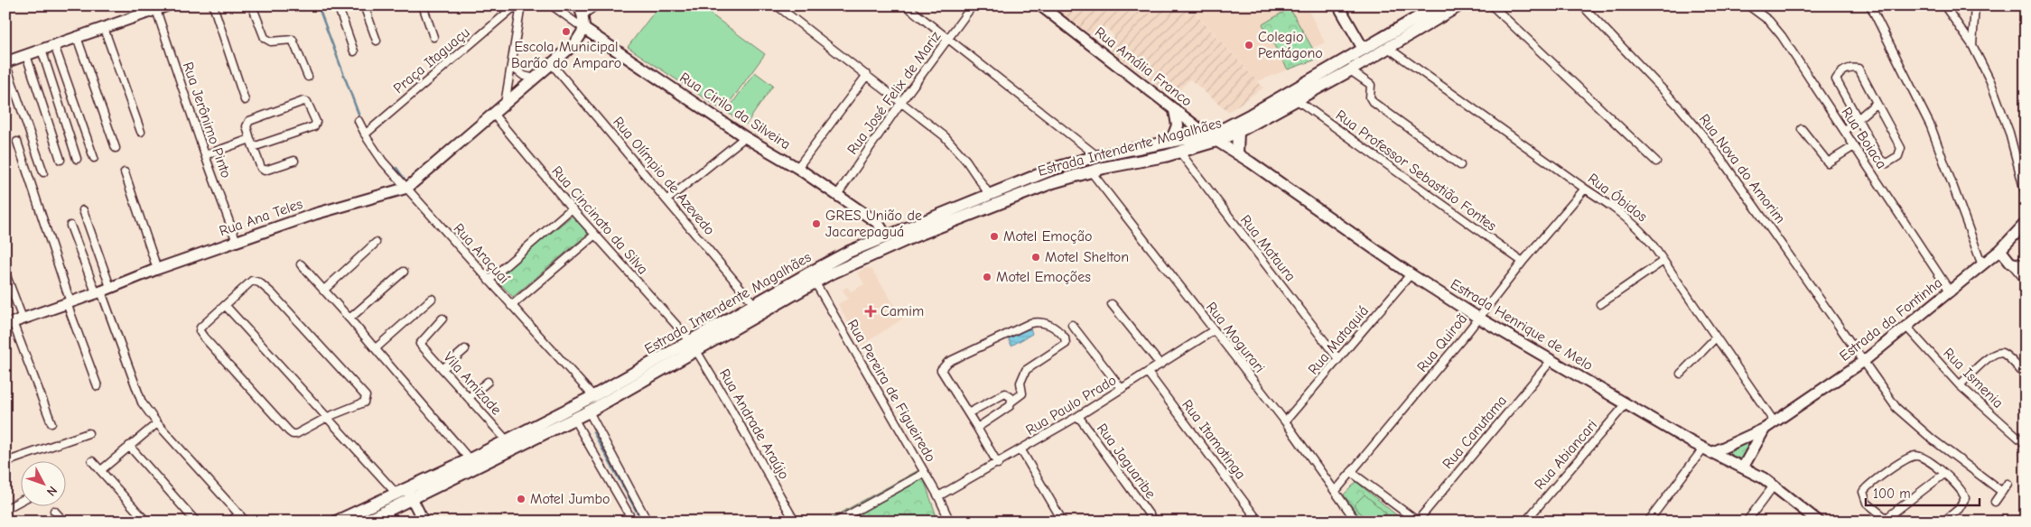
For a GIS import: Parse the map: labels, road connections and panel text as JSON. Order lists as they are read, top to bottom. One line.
{"streets":{"main road":["Rua Amália Franco","Rua Cirilo da Silveira","Estrada Intendente Magalhães","Rua Ana Teles","Estrada da Fontinha","Estrada Henrique de Melo"],"street":["Praça Itaguaçu","Rua José Felix de Mariz","Rua Jerônimo Pinto","Rua Boiaca","Rua Nova do Amorim","Rua Professor Sebastião Fontes","Rua Olímpio de Azevedo","Rua Óbidos","Rua Cincinato da Silva","Rua Mataura","Rua Araçuaí","Rua Mogurari","Rua Mataquiá","Rua Quiroã","Rua Ismenia","Vila Amizade","Rua Pereira de Figueiredo","Rua Paulo Prado","Rua Andrade Araújo","Rua Canutama","Rua Itamotinga","Rua Abiancari","Rua Jaguaribe"]},"crossings":[["Praça Itaguaçu","Rua Araçuaí"],["Rua Amália Franco","Estrada Intendente Magalhães"],["Rua Amália Franco","Estrada Henrique de Melo"],["Rua José Felix de Mariz","Rua Cirilo da Silveira"],["Rua Cirilo da Silveira","Estrada Intendente Magalhães"],["Rua Cirilo da Silveira","Rua Ana Teles"],["Rua Jerônimo Pinto","Rua Ana Teles"],["Rua Boiaca","Estrada da Fontinha"],["Estrada Intendente Magalhães","Rua Professor Sebastião Fontes"],["Estrada Intendente Magalhães","Rua Olímpio de Azevedo"],["Estrada Intendente Magalhães","Rua Óbidos"],["Estrada Intendente Magalhães","Rua Cincinato da Silva"],["Estrada Intendente Magalhães","Rua Mataura"],["Estrada Intendente Magalhães","Rua Araçuaí"],["Estrada Intendente Magalhães","Estrada Henrique de Melo"],["Estrada Intendente Magalhães","Rua Mogurari"],["Estrada Intendente Magalhães","Vila Amizade"],["Estrada Intendente Magalhães","Rua Pereira de Figueiredo"],["Estrada Intendente Magalhães","Rua Andrade Araújo"],["Rua Nova do Amorim","Estrada da Fontinha"],["Rua Professor Sebastião Fontes","Rua Quiroã"],["Rua Olímpio de Azevedo","Rua Ana Teles"],["Rua Óbidos","Estrada da Fontinha"],["Rua Óbidos","Rua Quiroã"],["Rua Ana Teles","Rua Cincinato da Silva"],["Rua Ana Teles","Rua Araçuaí"],["Rua Cincinato da Silva","Rua Andrade Araújo"],["Rua Mataura","Rua Mataquiá"],["Estrada da Fontinha","Estrada Henrique de Melo"],["Estrada da Fontinha","Rua Ismenia"],["Estrada Henrique de Melo","Rua Mataquiá"],["Estrada Henrique de Melo","Rua Quiroã"],["Estrada Henrique de Melo","Rua Canutama"],["Estrada Henrique de Melo","Rua Abiancari"],["Rua Mogurari","Rua Mataquiá"],["Rua Mogurari","Rua Quiroã"],["Rua Mogurari","Rua Paulo Prado"],["Rua Pereira de Figueiredo","Rua Paulo Prado"],["Rua Paulo Prado","Rua Itamotinga"],["Rua Paulo Prado","Rua Jaguaribe"]],"places":{"other":["Escola Municipal Barão do Amparo","Colegio Pentágono","GRES União de Jacarepaguá","Motel Emoção","Motel Shelton","Motel Emoções","Motel Jumbo"],"health":["Camim"]},"scale_bar":"100 m","north":"bottom right"}
